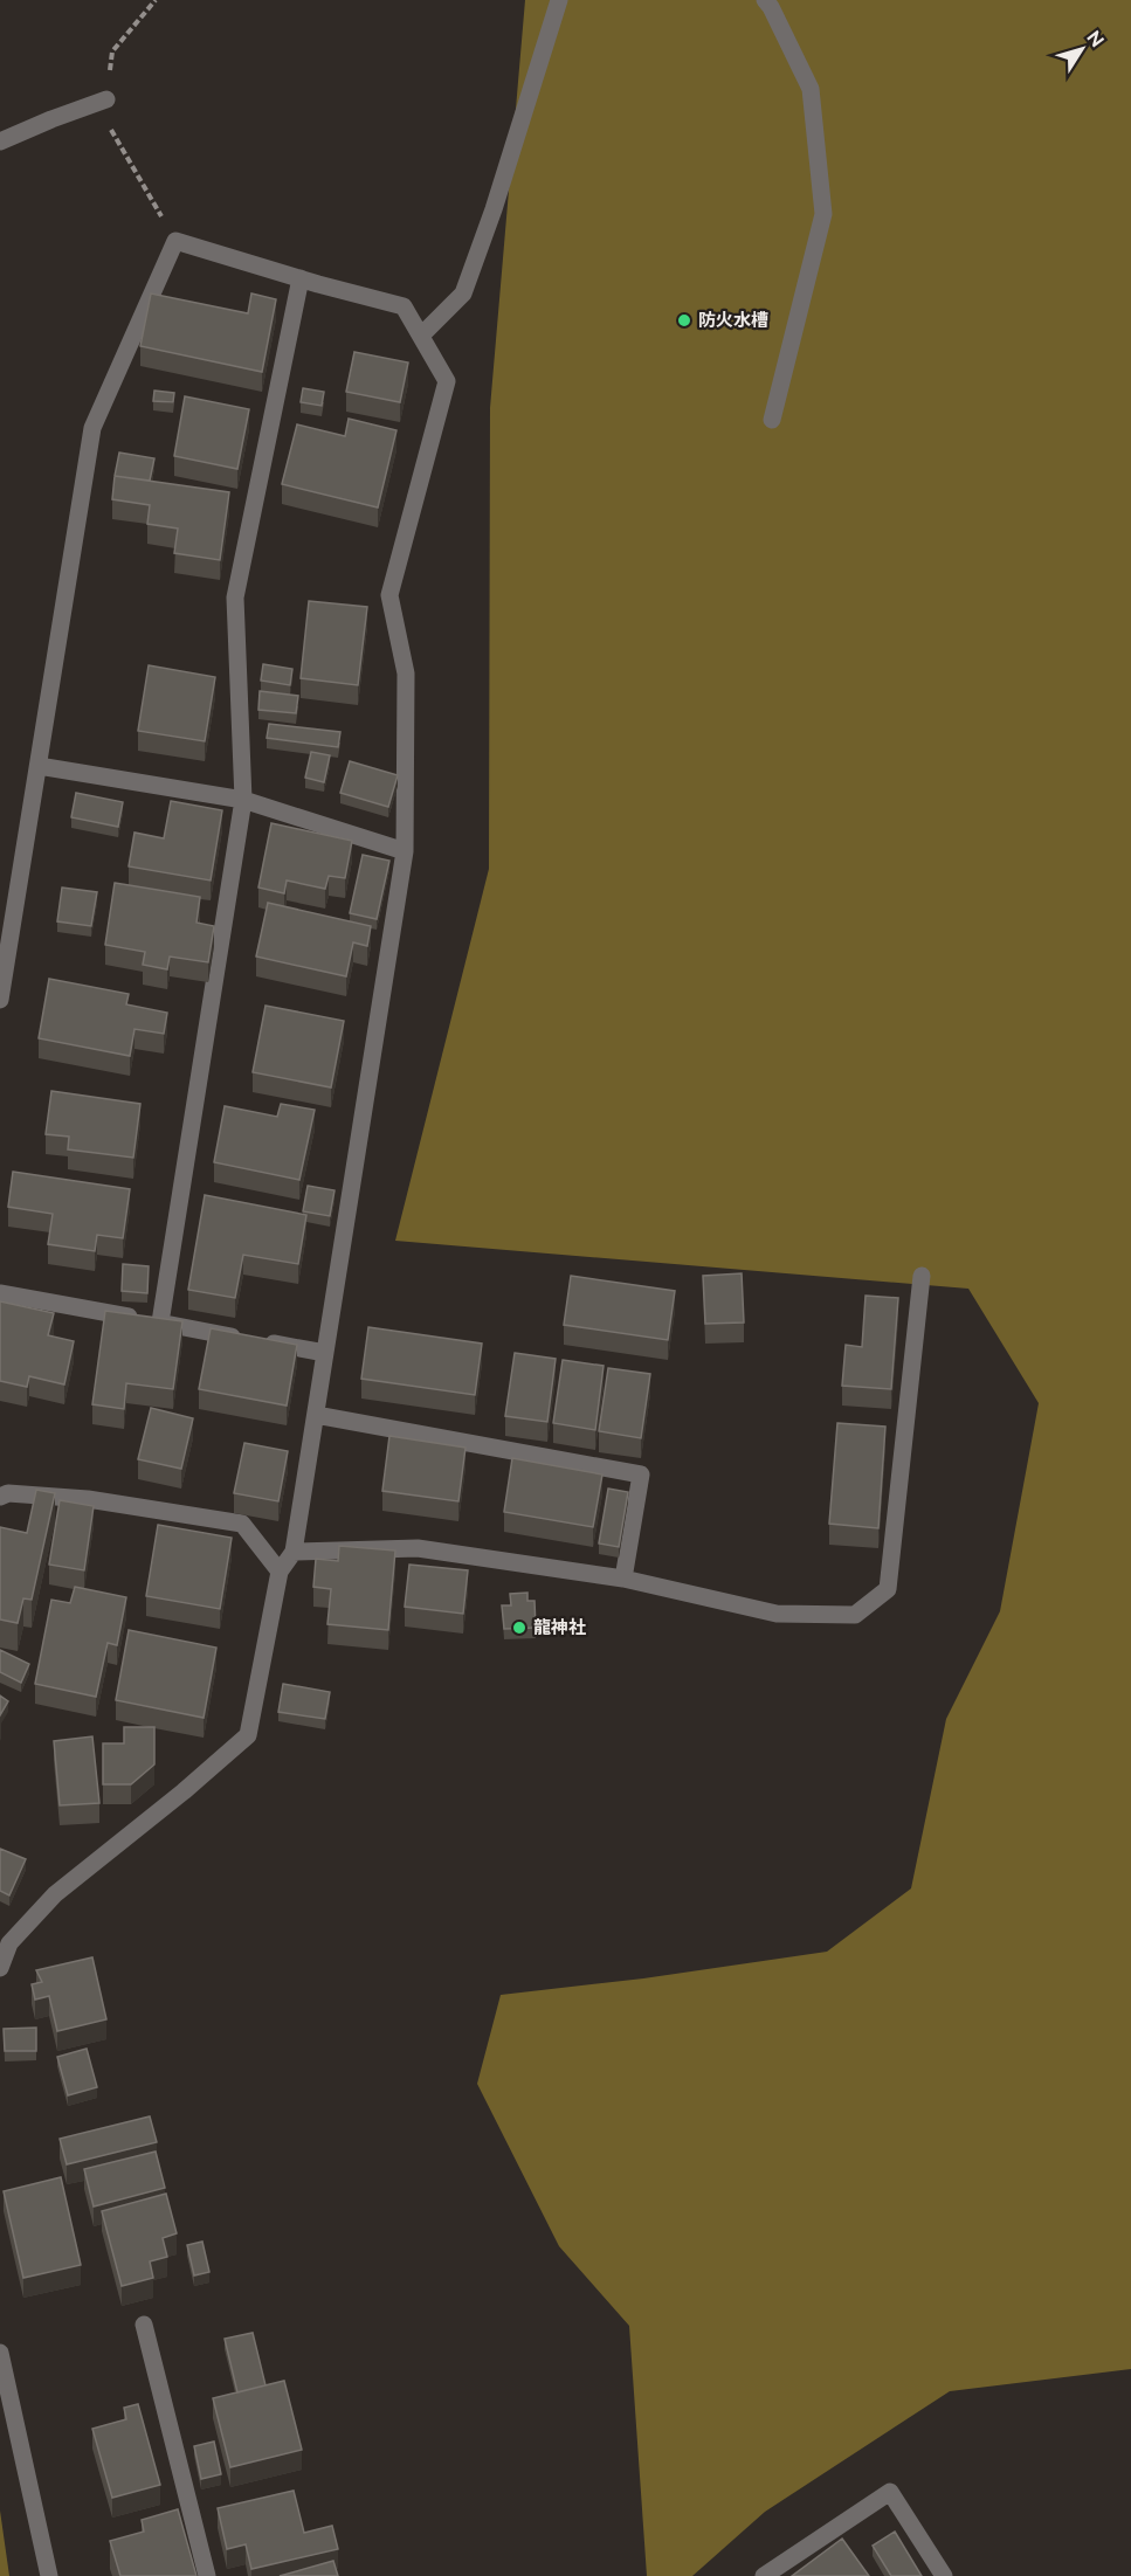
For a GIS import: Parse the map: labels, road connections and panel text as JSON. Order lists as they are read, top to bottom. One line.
{"places":["防火水槽","龍神社"],"north":"top right"}
